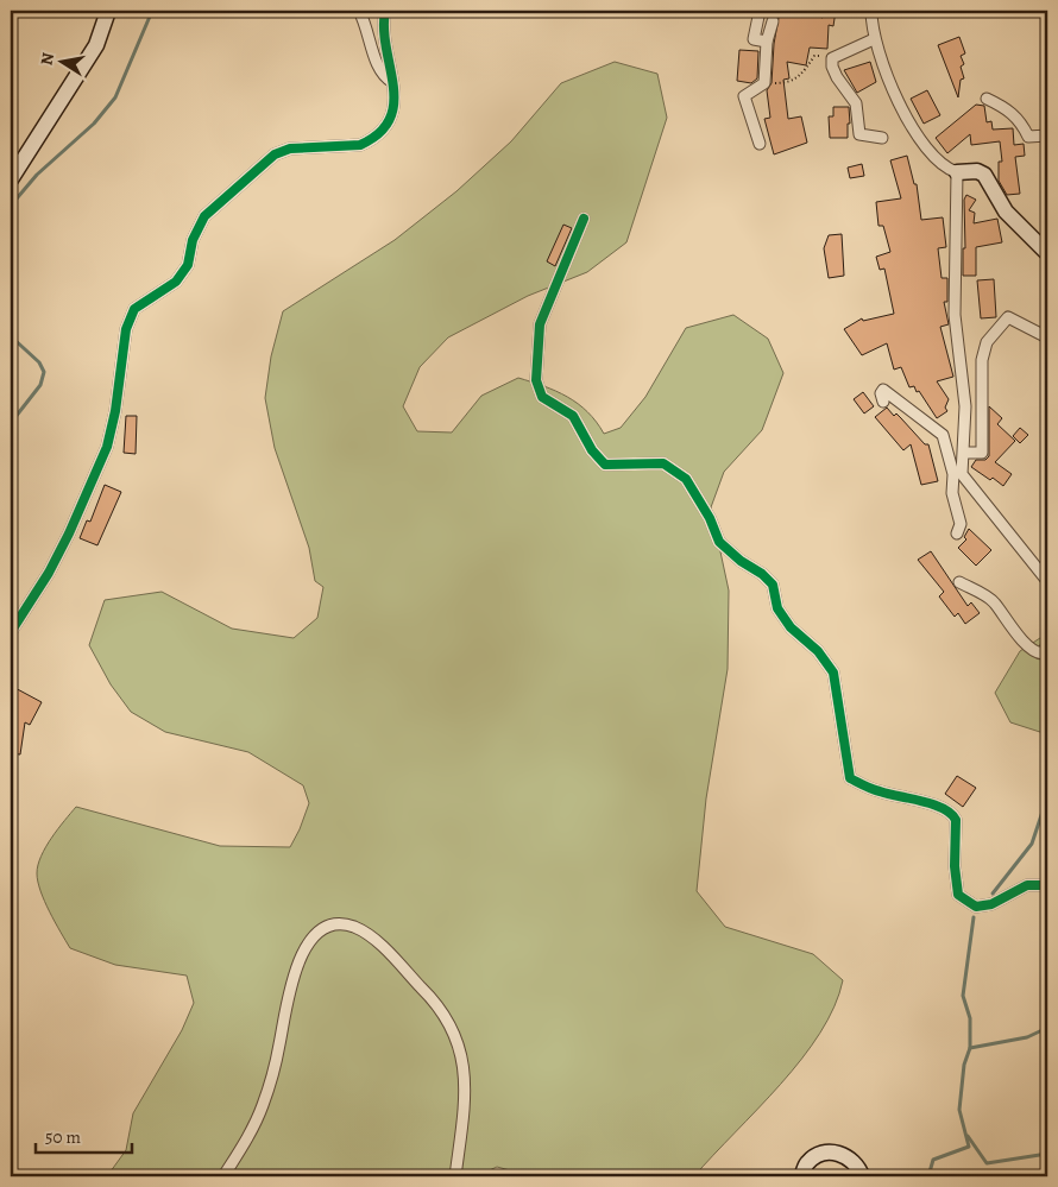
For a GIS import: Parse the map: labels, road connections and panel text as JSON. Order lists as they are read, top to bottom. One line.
{"scale_bar":"50 m","north":"left"}
